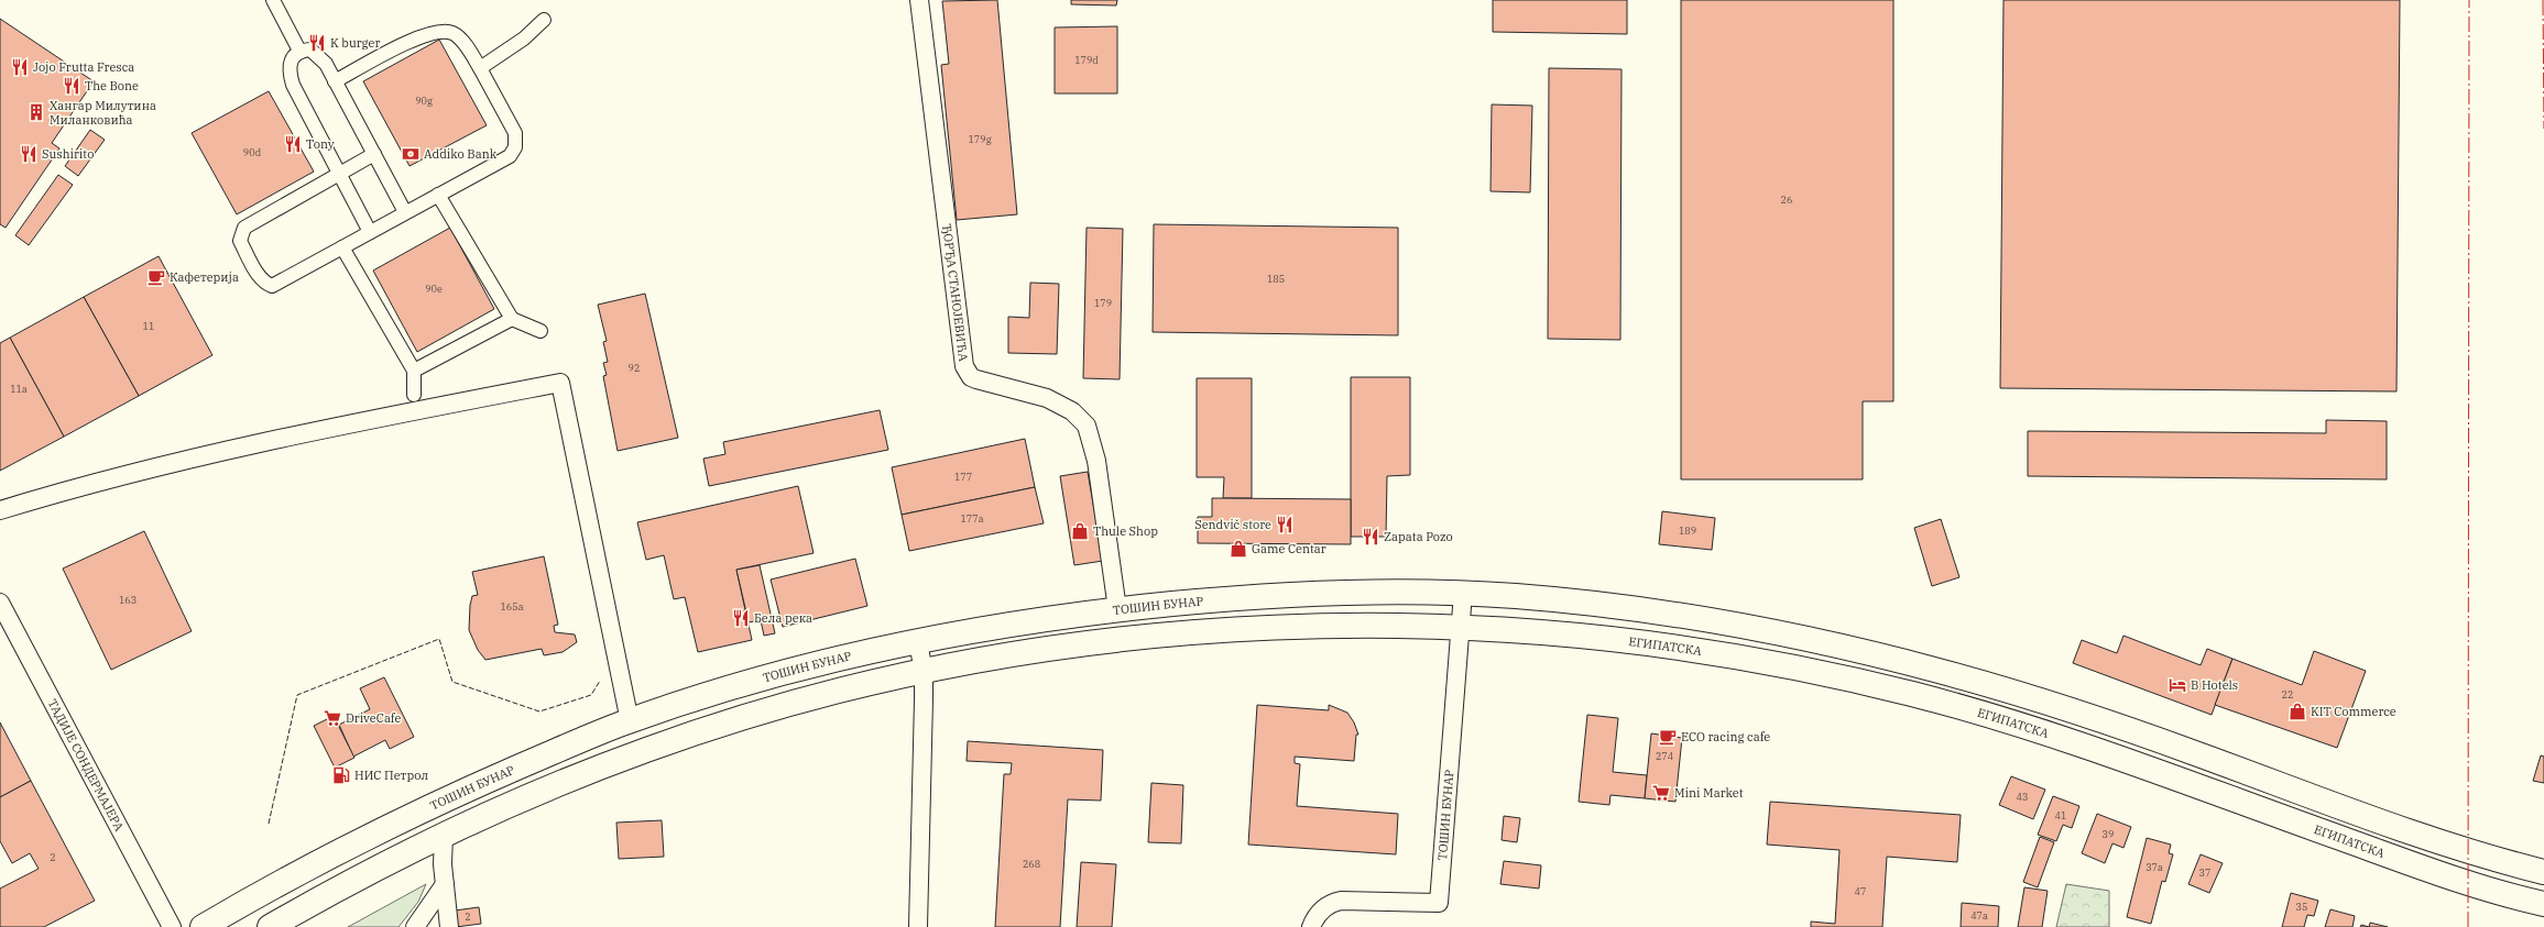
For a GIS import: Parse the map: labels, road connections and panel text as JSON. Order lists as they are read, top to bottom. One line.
{"streets":{"main road":["ТОШИН БУНАР","ЕГИПАТСКА"],"street":["ЂОРЂА СТАНОЈЕВИЋА","ТАДИЈЕ СОНДЕРМАЈЕРА"]},"crossings":[["ЂОРЂА СТАНОЈЕВИЋА","ТОШИН БУНАР"],["ТОШИН БУНАР","ЕГИПАТСКА"]],"places":{"restaurant":["K burger","Jojo Frutta Fresca","The Bone","Tony","Sushirito","Sendvič store","Zapata Pozo","Бела река"],"building":["Хангар Милутина Миланковића"],"bank":["Addiko Bank"],"cafe":["Кафетерија","ECO racing cafe"],"shop":["Thule Shop","Game Centar","KIT Commerce"],"hotel":["B Hotels"],"supermarket":["DriveCafe","Mini Market"],"fuel station":["НИС Петрол"]},"house_numbers":["179d","90g","179g","90d","26","185","90e","179","11","92","11a","177","177a","189","163","165a","22","274","43","41","39","2","268","37a","37","47","35","47a","2"]}
